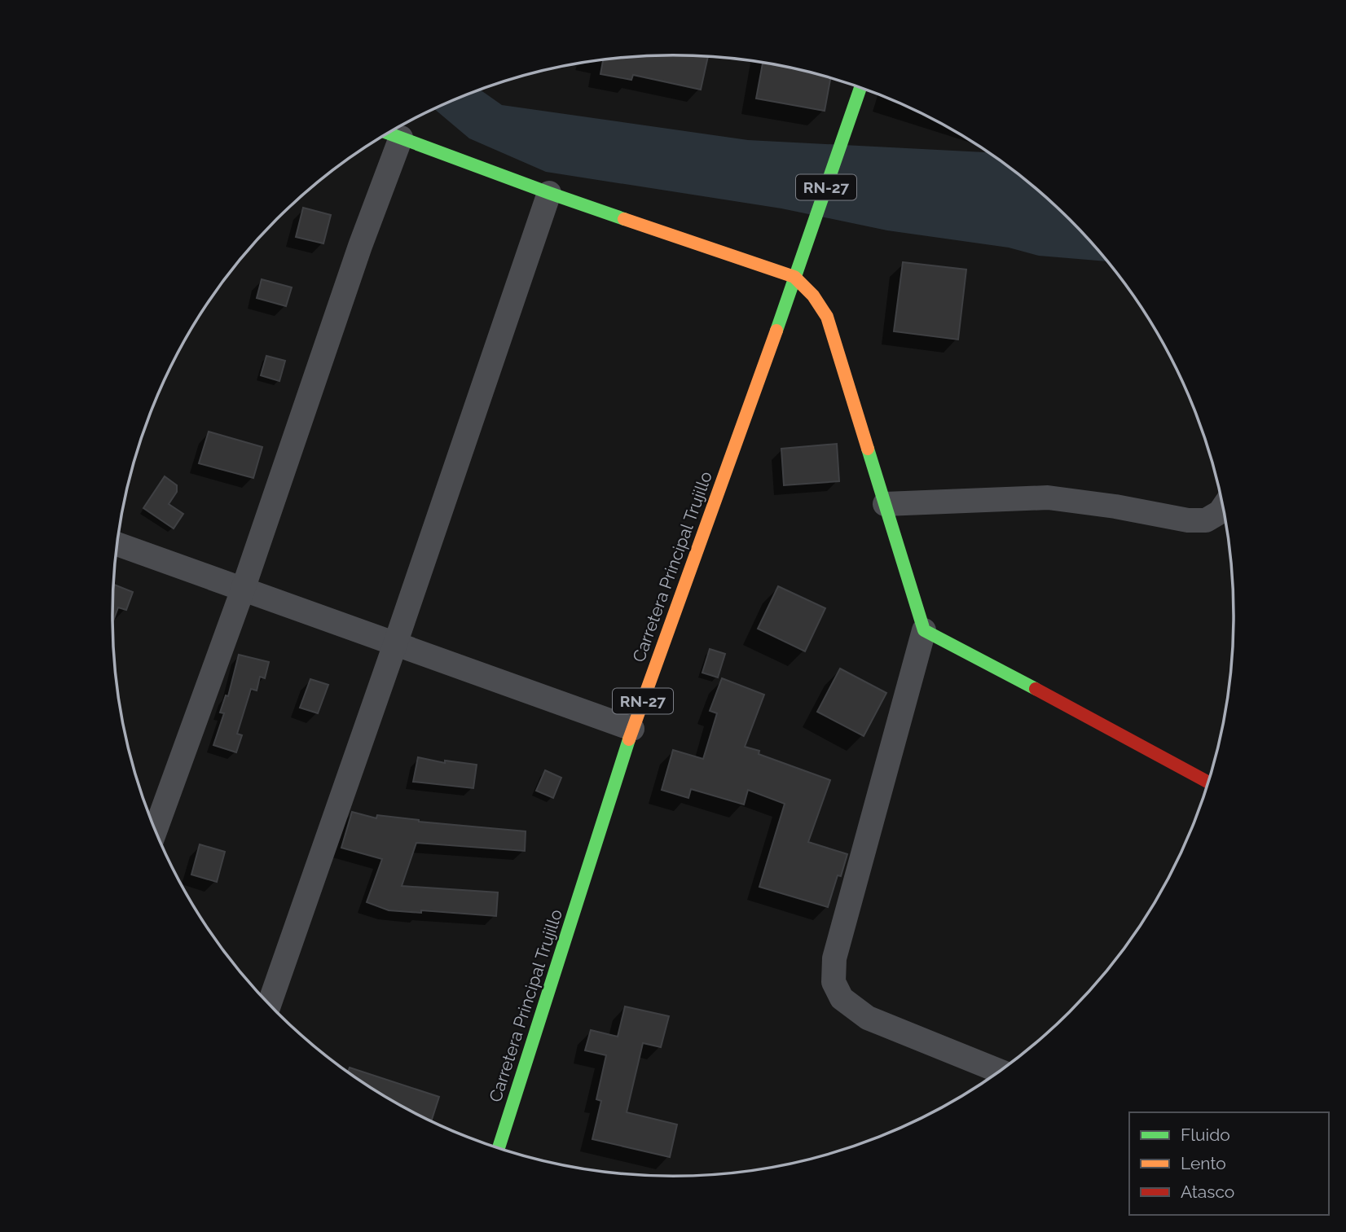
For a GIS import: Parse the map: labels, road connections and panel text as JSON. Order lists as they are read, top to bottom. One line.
{"streets":{"street":["RN-27","Carretera Principal Trujillo"]},"legend":["Fluido","Lento","Atasco"]}
